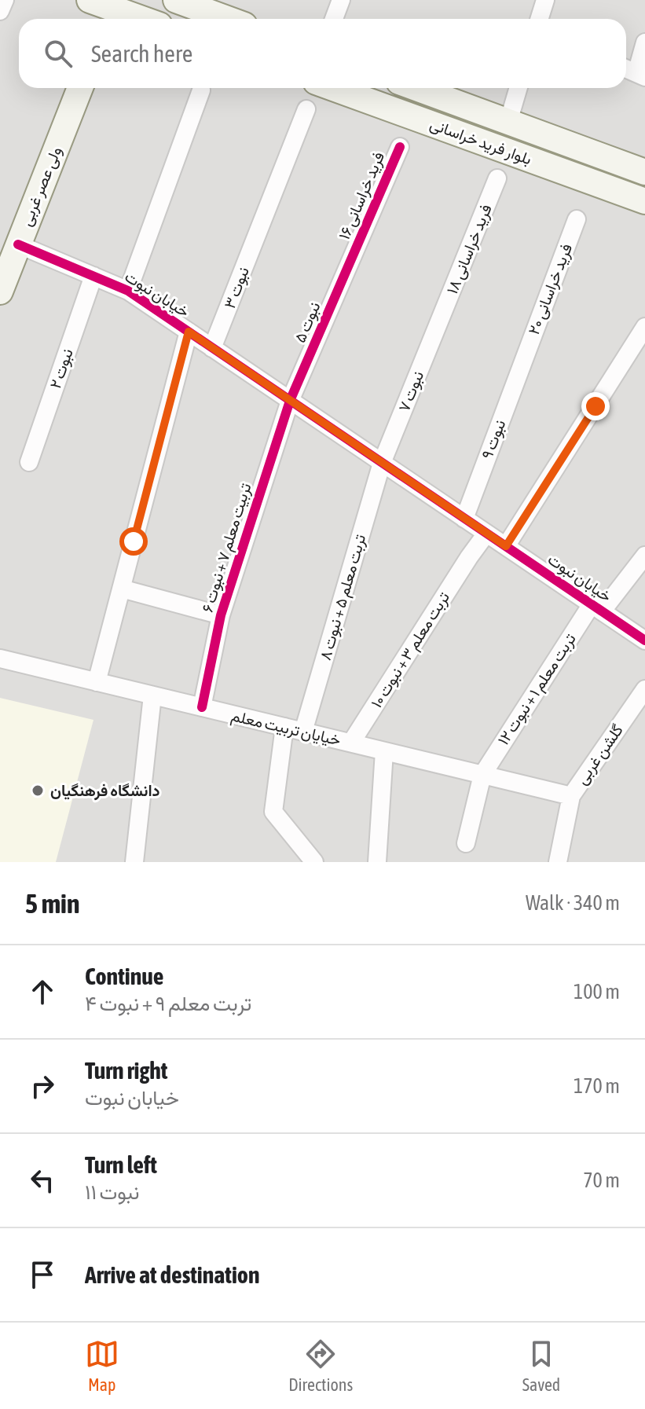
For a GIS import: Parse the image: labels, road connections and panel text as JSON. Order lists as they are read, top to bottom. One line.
{"streets":{"street":["بلوار فرید خراسانی","ولی عصر غربی","فرید خراسانی ۱۶","فرید خراسانی ۱۸","نبوت ۳","فرید خراسانی ۲۰","خیابان نبوت","نبوت ۵","نبوت ۲","نبوت ۷","نبوت ۹","تربیت معلم ۷ + نبوت ۶","تربت معلم ۵ + نبوت ۸","تربت معلم ۳ + نبوت ۱۰","تربت معلم ۱ + نبوت ۱۲","خیایان تربیت معلم","گلشن غربی"]},"crossings":[["ولی عصر غربی","خیابان نبوت"],["فرید خراسانی ۱۶","نبوت ۵"],["فرید خراسانی ۱۸","نبوت ۷"],["نبوت ۳","خیابان نبوت"],["فرید خراسانی ۲۰","نبوت ۹"],["خیابان نبوت","نبوت ۵"],["خیابان نبوت","نبوت ۲"],["خیابان نبوت","نبوت ۷"],["خیابان نبوت","نبوت ۹"],["خیابان نبوت","تربیت معلم ۷ + نبوت ۶"],["خیابان نبوت","تربت معلم ۵ + نبوت ۸"],["خیابان نبوت","تربت معلم ۳ + نبوت ۱۰"],["خیابان نبوت","تربت معلم ۱ + نبوت ۱۲"],["نبوت ۵","تربیت معلم ۷ + نبوت ۶"],["نبوت ۷","تربت معلم ۵ + نبوت ۸"],["تربیت معلم ۷ + نبوت ۶","خیایان تربیت معلم"],["تربت معلم ۵ + نبوت ۸","خیایان تربیت معلم"],["تربت معلم ۳ + نبوت ۱۰","خیایان تربیت معلم"],["تربت معلم ۱ + نبوت ۱۲","خیایان تربیت معلم"],["خیایان تربیت معلم","گلشن غربی"]],"places":["دانشگاه فرهنگیان"],"page":{"search":"Search here","heading":["5 min","Walk · 340 m"],"list":[["Continue","تربت معلم ۹ + نبوت ۴","100 m"],["Turn right","خیابان نبوت","170 m"],["Turn left","نبوت ۱۱","70 m"],"Arrive at destination"],"nav":["Map","Directions","Saved"]}}
